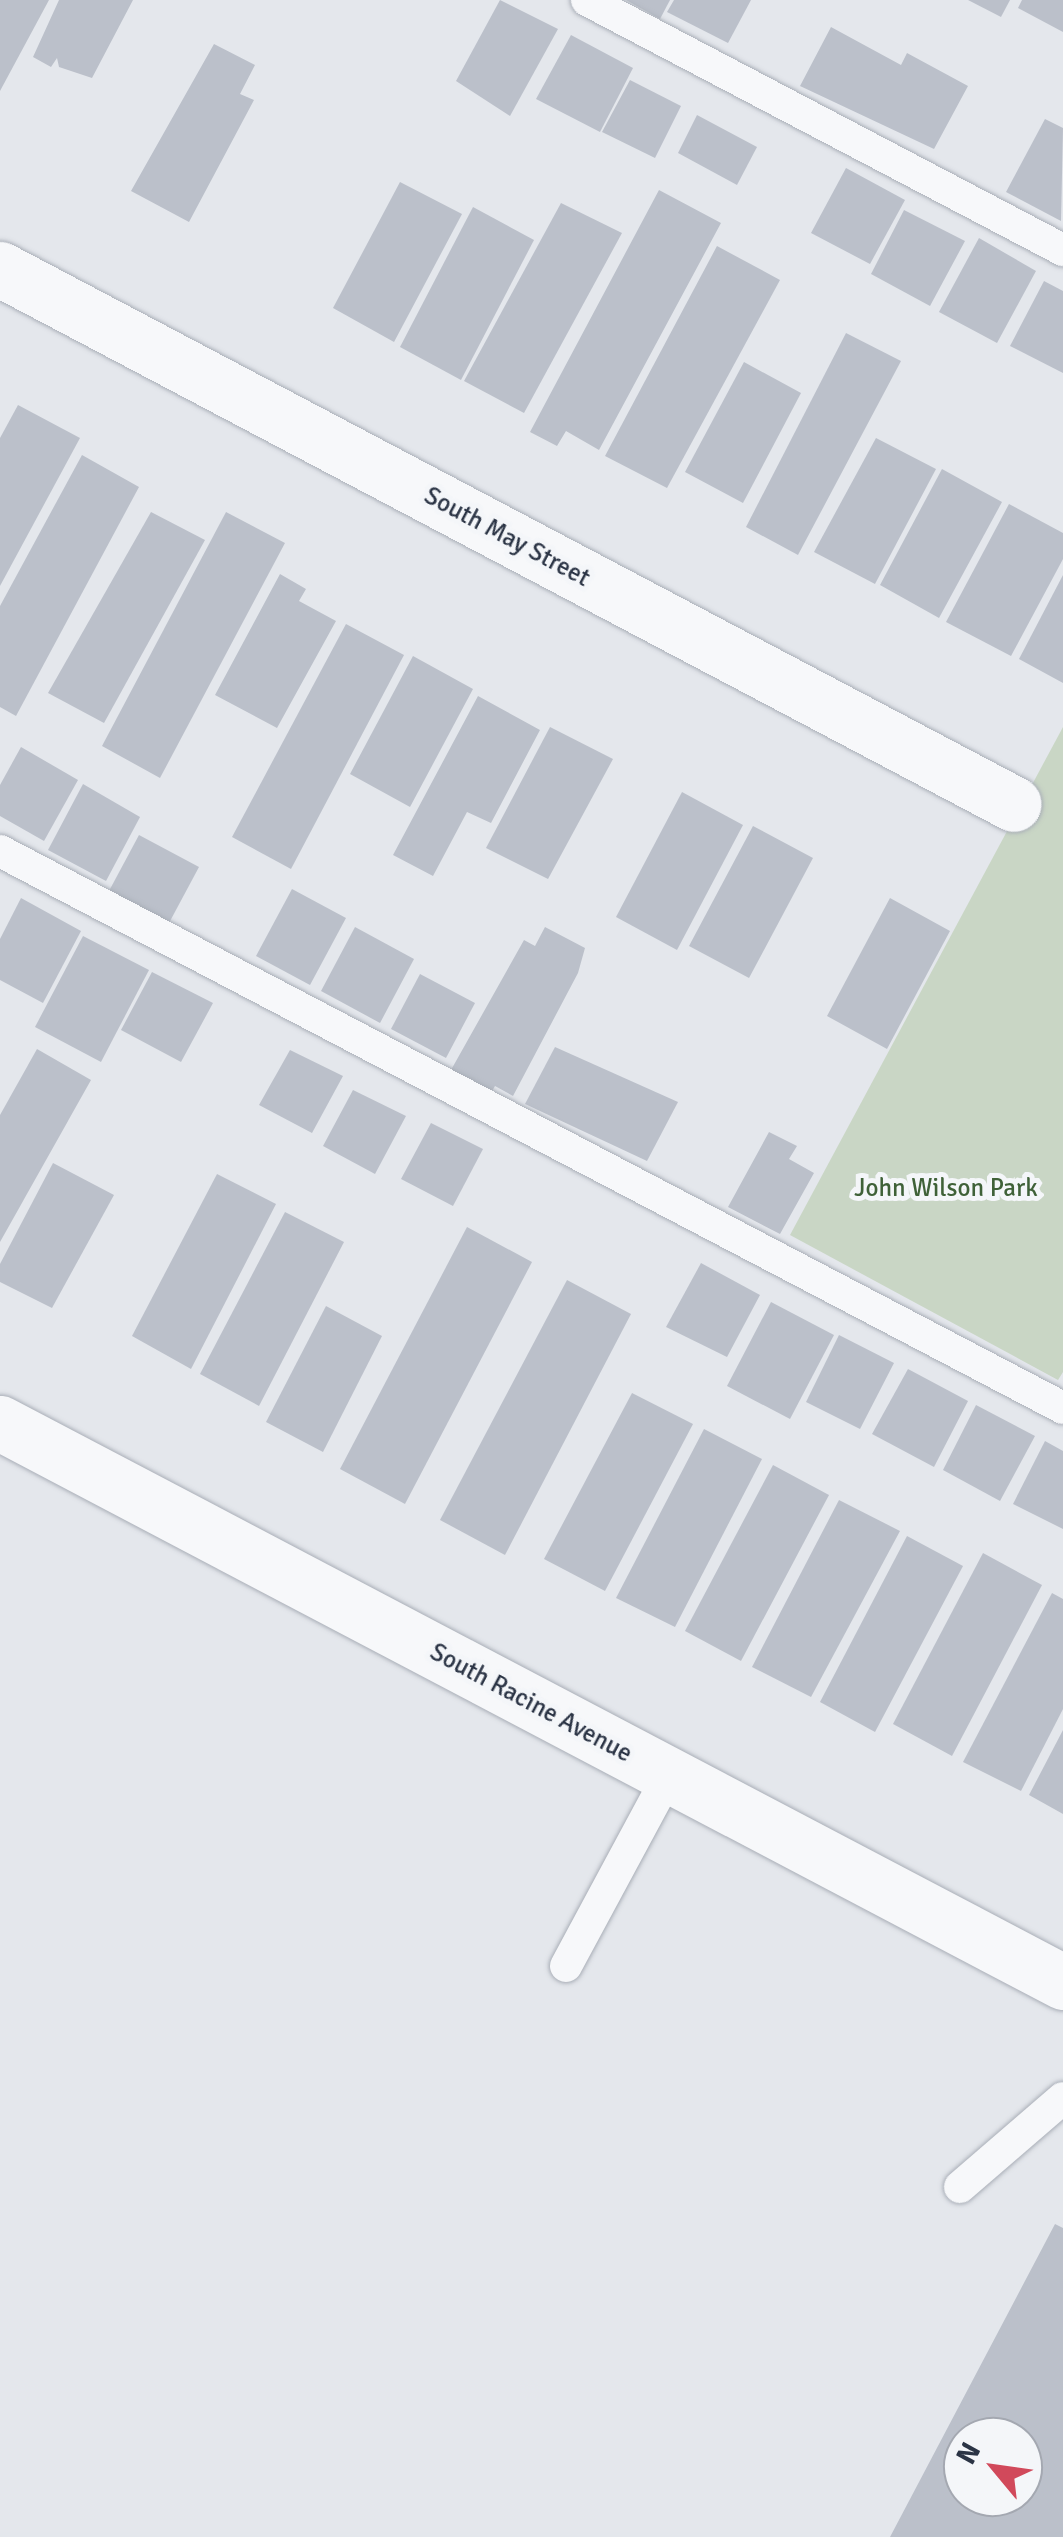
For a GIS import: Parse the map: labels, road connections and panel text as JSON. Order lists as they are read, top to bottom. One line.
{"streets":{"street":["South May Street","South Racine Avenue"]},"parks":["John Wilson Park"],"north":"top left"}
